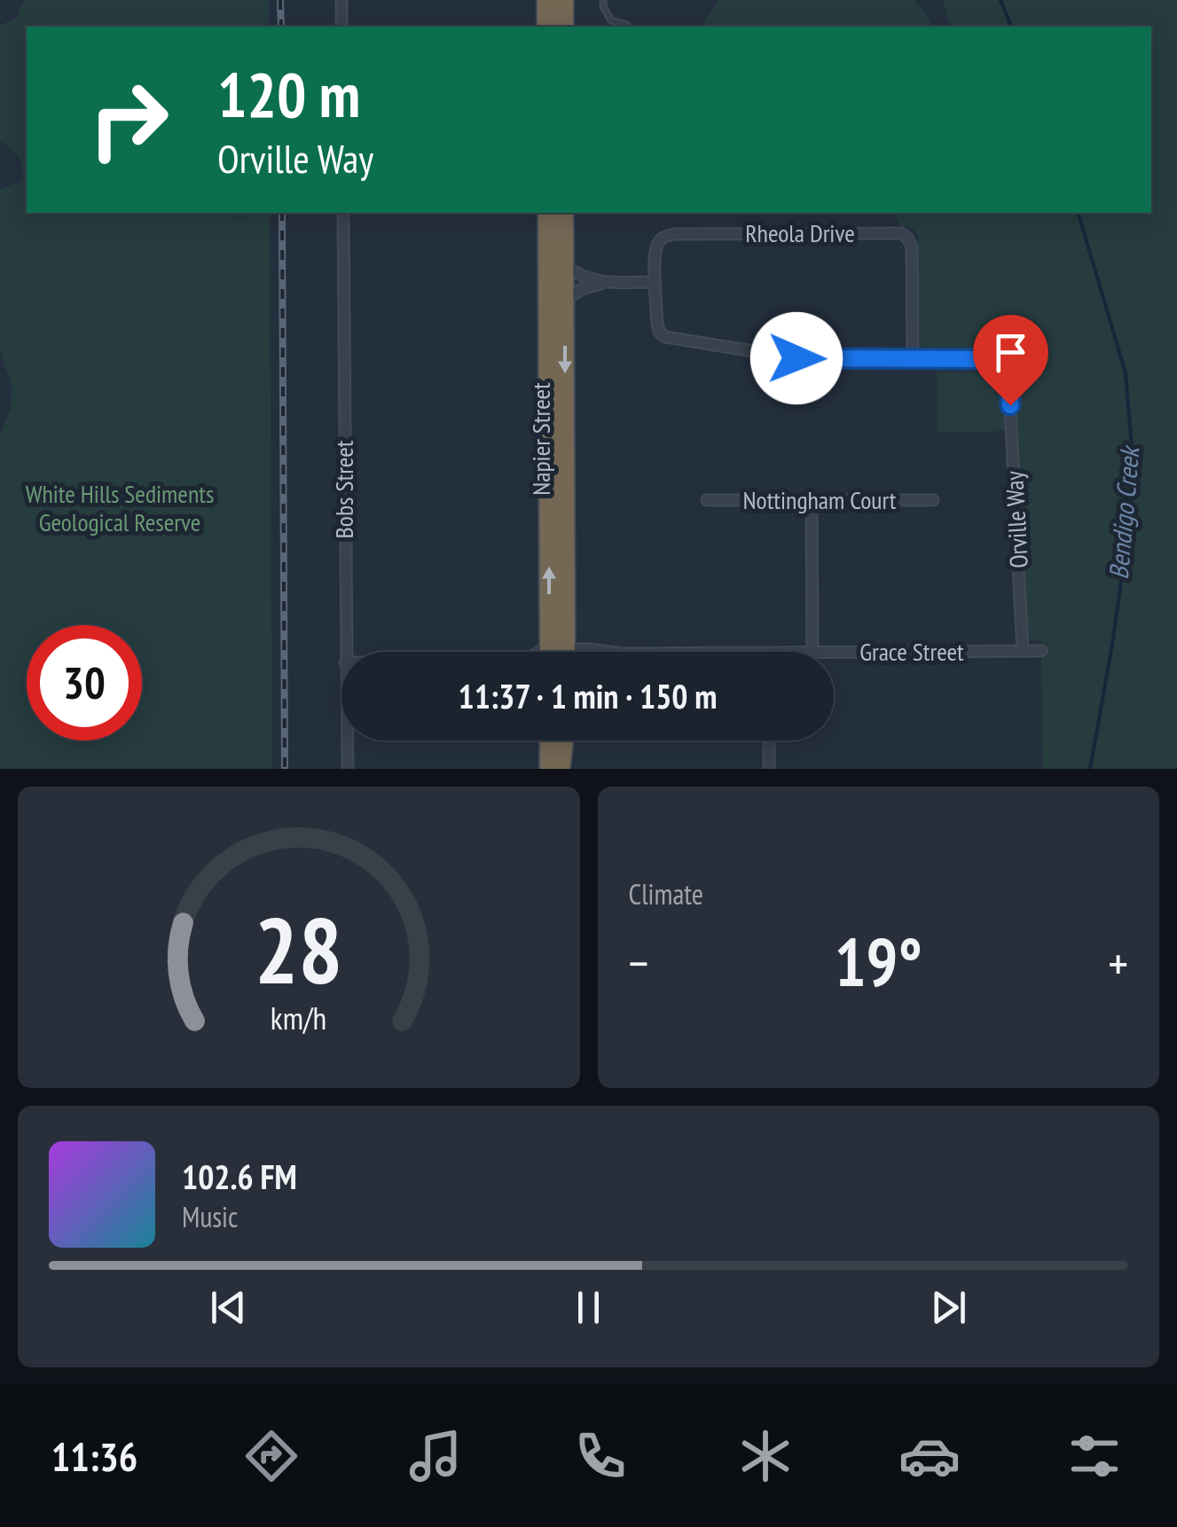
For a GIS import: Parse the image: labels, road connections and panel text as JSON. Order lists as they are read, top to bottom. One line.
{"streets":{"highway":["Napier Street"],"street":["Rheola Drive","Bobs Street","Nottingham Court","Orville Way","Grace Street"]},"crossings":[["Rheola Drive","Orville Way"],["Orville Way","Grace Street"]],"water":["Bendigo Creek"],"parks":["White Hills Sediments Geological Reserve"],"page":{"turn":["120 m","Orville Way"],"limit":"30","trip":"11:37 · 1 min · 150 m","tile":"Climate","heat":["−","19°","+"],"song":["102.6 FM","Music"],"tabs":"11:36","gauge":["28","km/h"]}}
